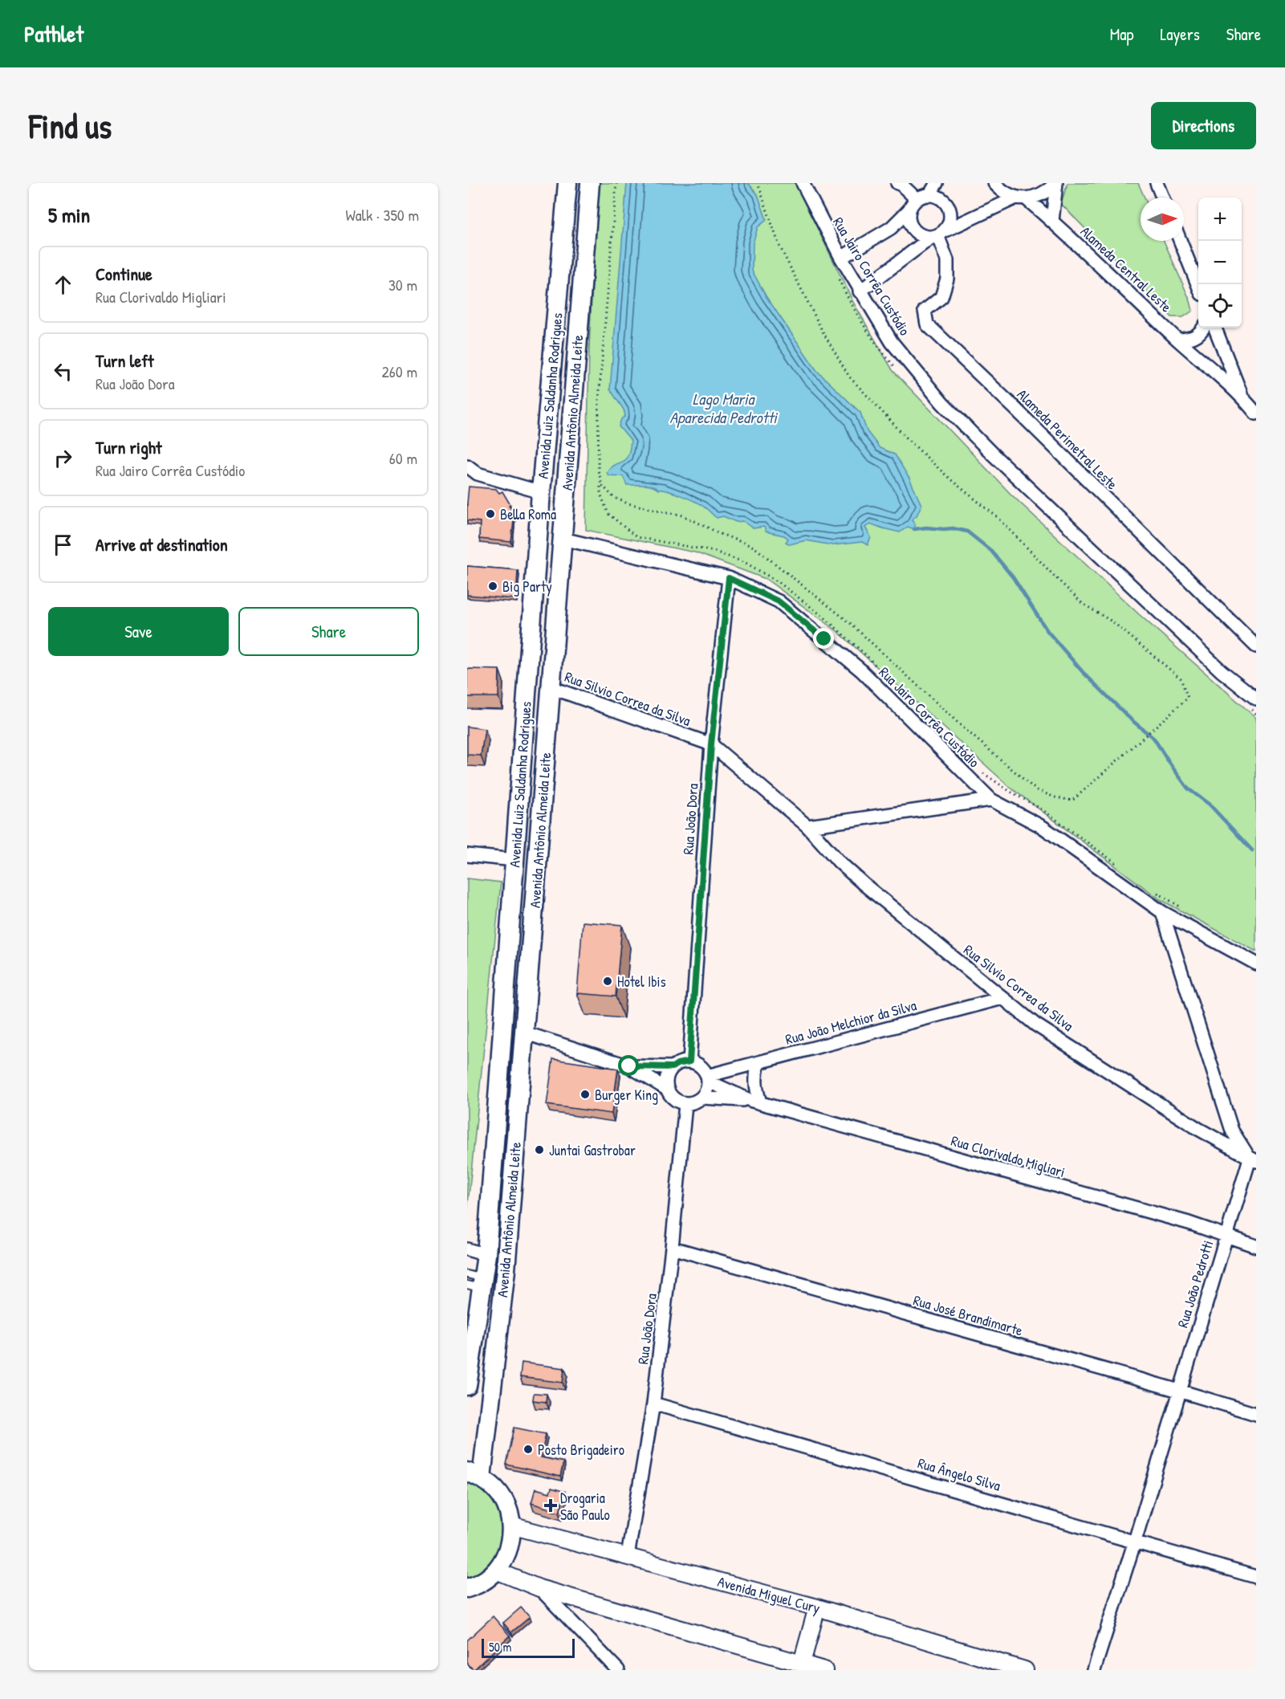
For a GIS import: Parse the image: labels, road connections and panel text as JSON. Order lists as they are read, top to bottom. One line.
{"streets":{"main road":["Avenida Luiz Saldanha Rodrigues","Avenida Antônio Almeida Leite"],"street":["Alameda Central Leste","Rua Jairo Corrêa Custódio","Alameda Perimetral Leste","Rua Silvio Correa da Silva","Rua João Dora","Rua João Melchior da Silva","Rua Clorivaldo Migliari","Rua João Pedrotti","Rua José Brandimarte","Rua Ângelo Silva","Avenida Miguel Cury"]},"crossings":[["Rua Jairo Corrêa Custódio","Avenida Antônio Almeida Leite"],["Rua Jairo Corrêa Custódio","Rua João Dora"],["Avenida Antônio Almeida Leite","Rua Silvio Correa da Silva"],["Rua Silvio Correa da Silva","Rua João Dora"],["Rua Silvio Correa da Silva","Rua João Melchior da Silva"],["Rua Silvio Correa da Silva","Rua João Pedrotti"],["Rua João Dora","Rua João Melchior da Silva"],["Rua João Dora","Rua Clorivaldo Migliari"],["Rua João Dora","Rua José Brandimarte"],["Rua João Dora","Rua Ângelo Silva"],["Rua João Dora","Avenida Miguel Cury"],["Rua João Melchior da Silva","Rua Clorivaldo Migliari"],["Rua Clorivaldo Migliari","Rua João Pedrotti"],["Rua João Pedrotti","Rua José Brandimarte"],["Rua João Pedrotti","Rua Ângelo Silva"]],"water":["Lago Maria Aparecida Pedrotti"],"places":{"other":["Bella Roma","Big Party","Hotel Ibis","Burger King","Juntai Gastrobar","Posto Brigadeiro"],"health":["Drogaria São Paulo"]},"scale_bar":"50 m","north":"right","page":{"header":"Pathlet","nav":["Map","Layers","Share"],"buttons":["Directions",["Save","Share"]],"title":"Find us","heading":["5 min","Walk · 350 m"],"map_buttons":["+","−"],"list":[["Continue","Rua Clorivaldo Migliari","30 m"],["Turn left","Rua João Dora","260 m"],["Turn right","Rua Jairo Corrêa Custódio","60 m"],"Arrive at destination"],"scale":"50 m"}}
